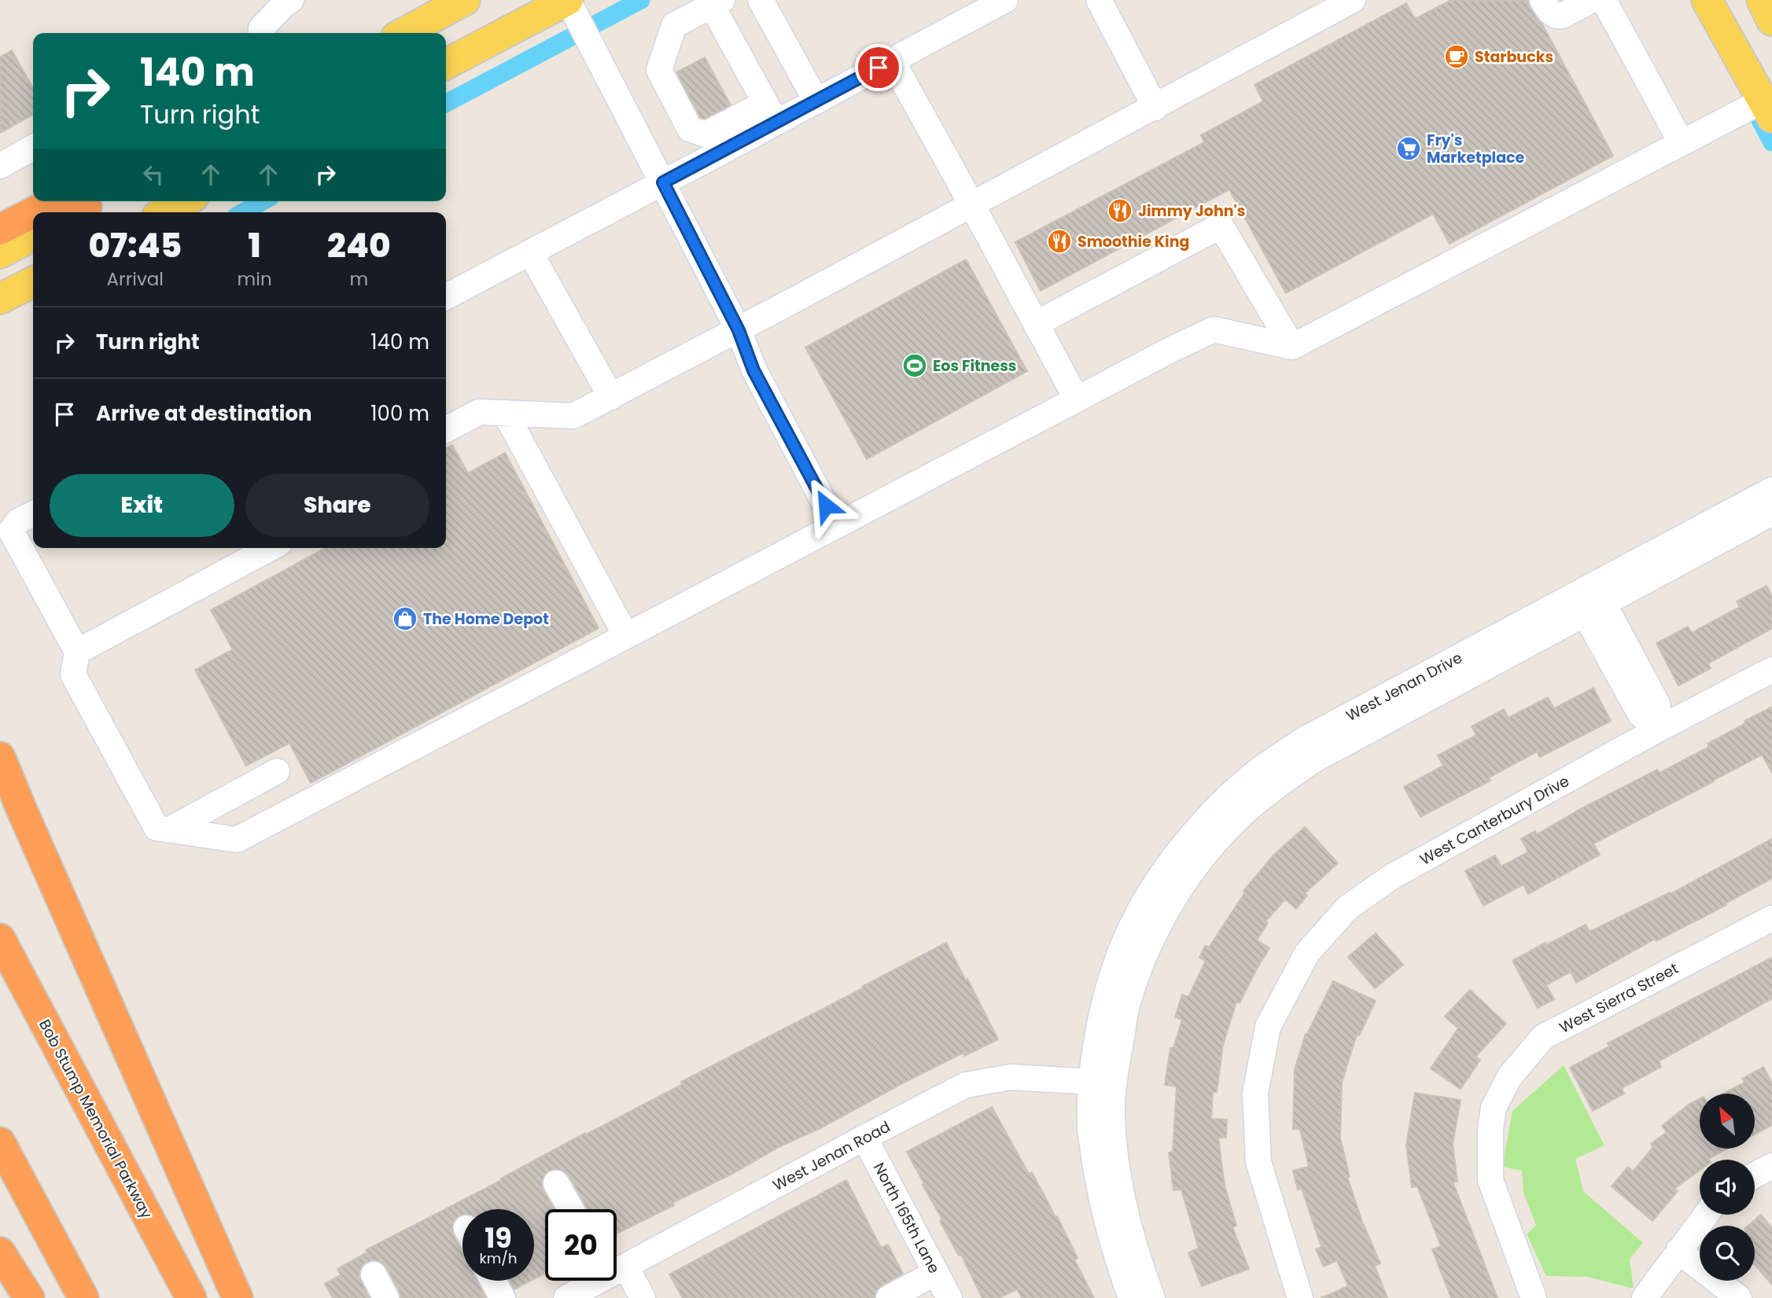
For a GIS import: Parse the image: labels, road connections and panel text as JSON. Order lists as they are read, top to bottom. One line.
{"streets":{"highway":["Bob Stump Memorial Parkway"],"street":["West Jenan Drive","West Canterbury Drive","West Sierra Street","West Jenan Road","North 165th Lane"]},"crossings":[["West Jenan Drive","West Jenan Road"],["West Jenan Road","North 165th Lane"]],"places":{"cafe":["Starbucks"],"supermarket":["Fry's Marketplace"],"restaurant":["Jimmy John's","Smoothie King"],"sports":["Eos Fitness"],"shop":["The Home Depot"]},"north":"top left","page":{"turn":["140 m","Turn right"],"eta":["07:45","Arrival","1","min","240","m"],"list":[{"name":"Turn right","value":"140 m"},{"name":"Arrive at destination","value":"100 m"}],"buttons":["Exit","Share"],"speed":"19 km/h","limit":"20"}}
